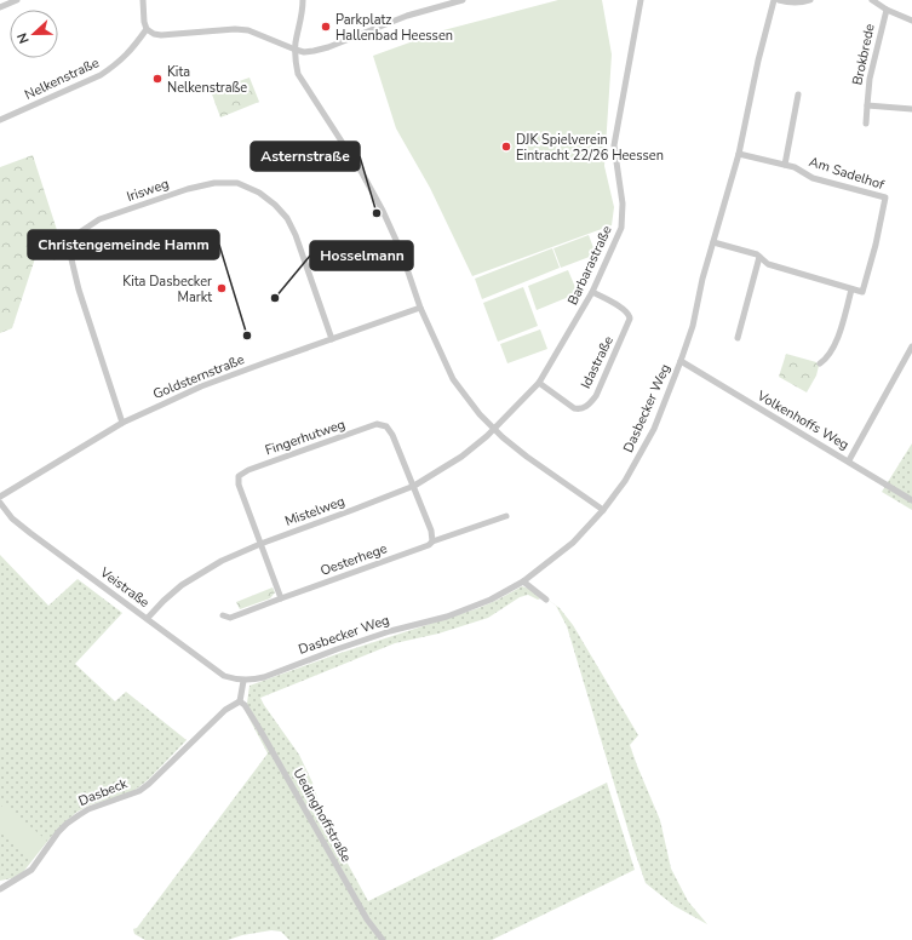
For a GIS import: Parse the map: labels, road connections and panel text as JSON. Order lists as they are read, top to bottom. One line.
{"streets":{"street":["Brokbrede","Nelkenstraße","Am Sadelhof","Irisweg","Barbarastraße","Idastraße","Goldsternstraße","Dasbecker Weg","Volkenhoffs Weg","Fingerhutweg","Mistelweg","Oesterhege","Veistraße","Dasbeck","Uedinghoffstraße"]},"crossings":[["Am Sadelhof","Dasbecker Weg"],["Irisweg","Goldsternstraße"],["Barbarastraße","Idastraße"],["Barbarastraße","Mistelweg"],["Dasbecker Weg","Volkenhoffs Weg"],["Dasbecker Weg","Veistraße"],["Fingerhutweg","Mistelweg"],["Mistelweg","Veistraße"],["Dasbeck","Uedinghoffstraße"]],"places":["Parkplatz Hallenbad Heessen","Kita Nelkenstraße","DJK Spielverein Eintracht 22/26 Heessen","Asternstraße","Kita Dasbecker Markt","Hosselmann","Christengemeinde Hamm"],"north":"left"}
